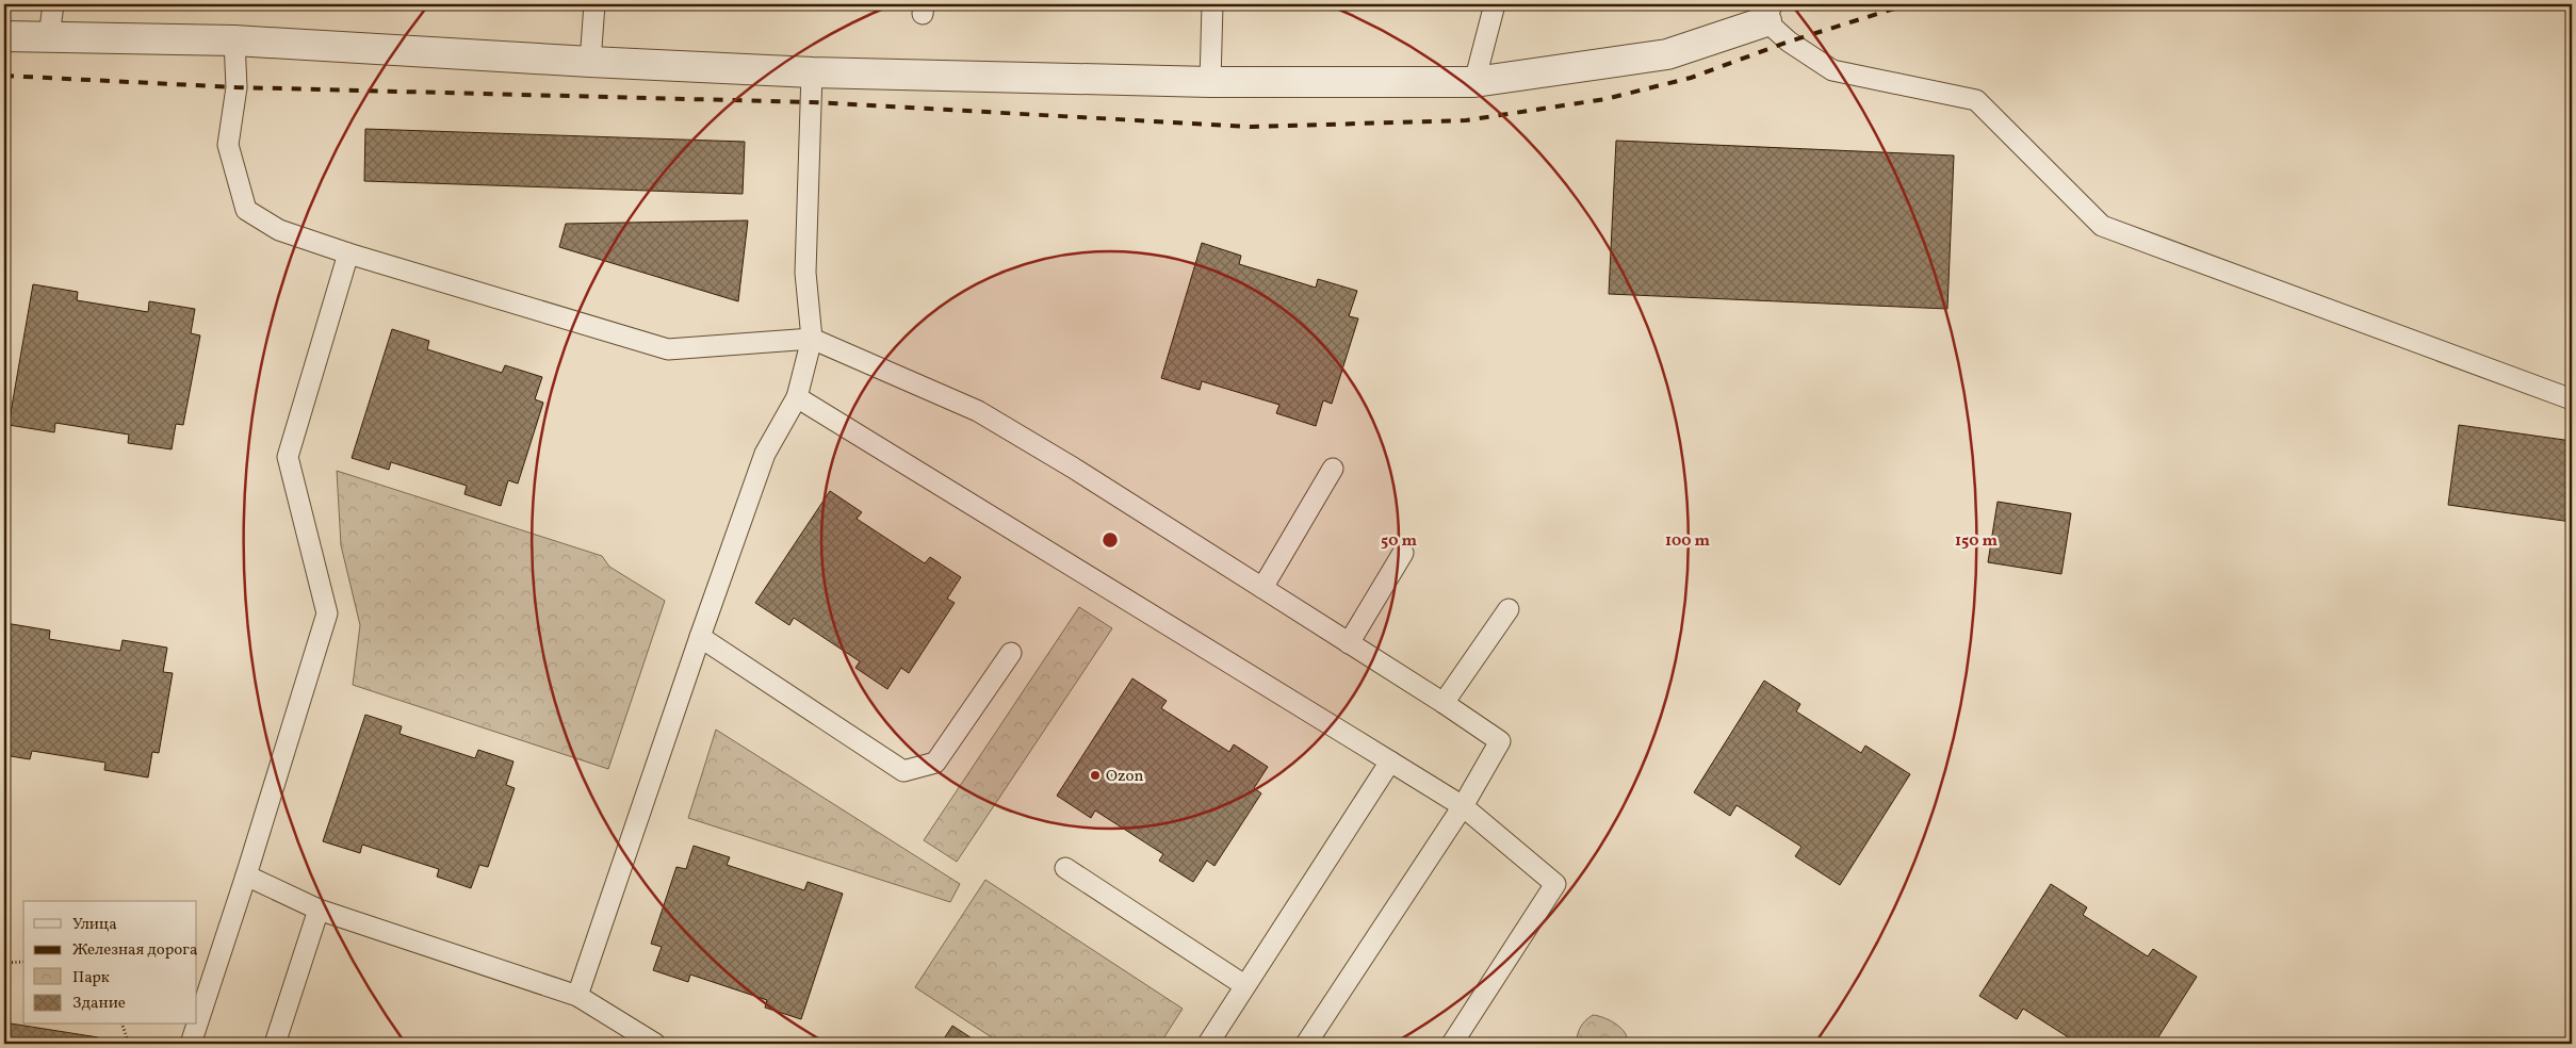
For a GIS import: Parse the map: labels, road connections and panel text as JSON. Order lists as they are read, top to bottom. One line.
{"places":["Ozon"],"legend":["Улица","Железная дорога","Парк","Здание"],"rings":["50 m","100 m","150 m"]}
